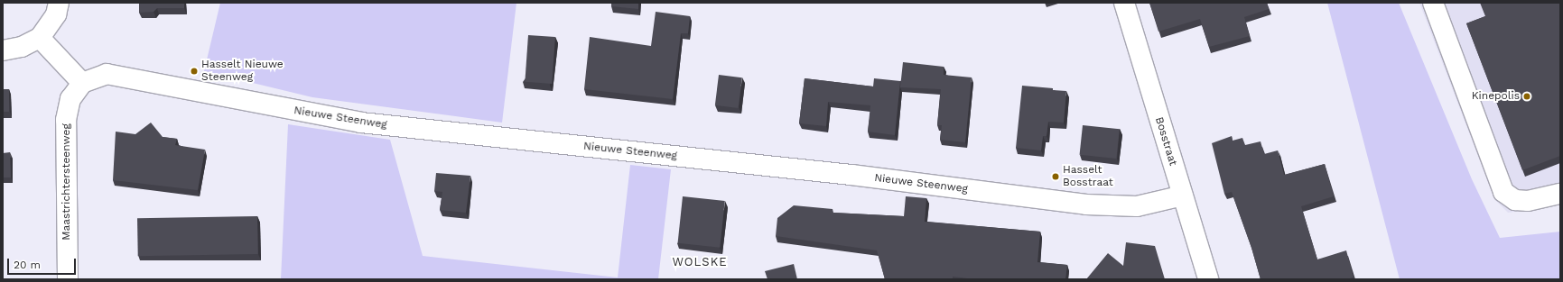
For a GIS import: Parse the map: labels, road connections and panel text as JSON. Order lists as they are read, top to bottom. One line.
{"streets":{"street":["Nieuwe Steenweg","Bosstraat","Maastrichtersteenweg"]},"crossings":[["Nieuwe Steenweg","Bosstraat"],["Nieuwe Steenweg","Maastrichtersteenweg"]],"districts":["WOLSKE"],"places":["Hasselt Nieuwe Steenweg","Kinepolis","Hasselt Bosstraat"],"scale_bar":"20 m"}
